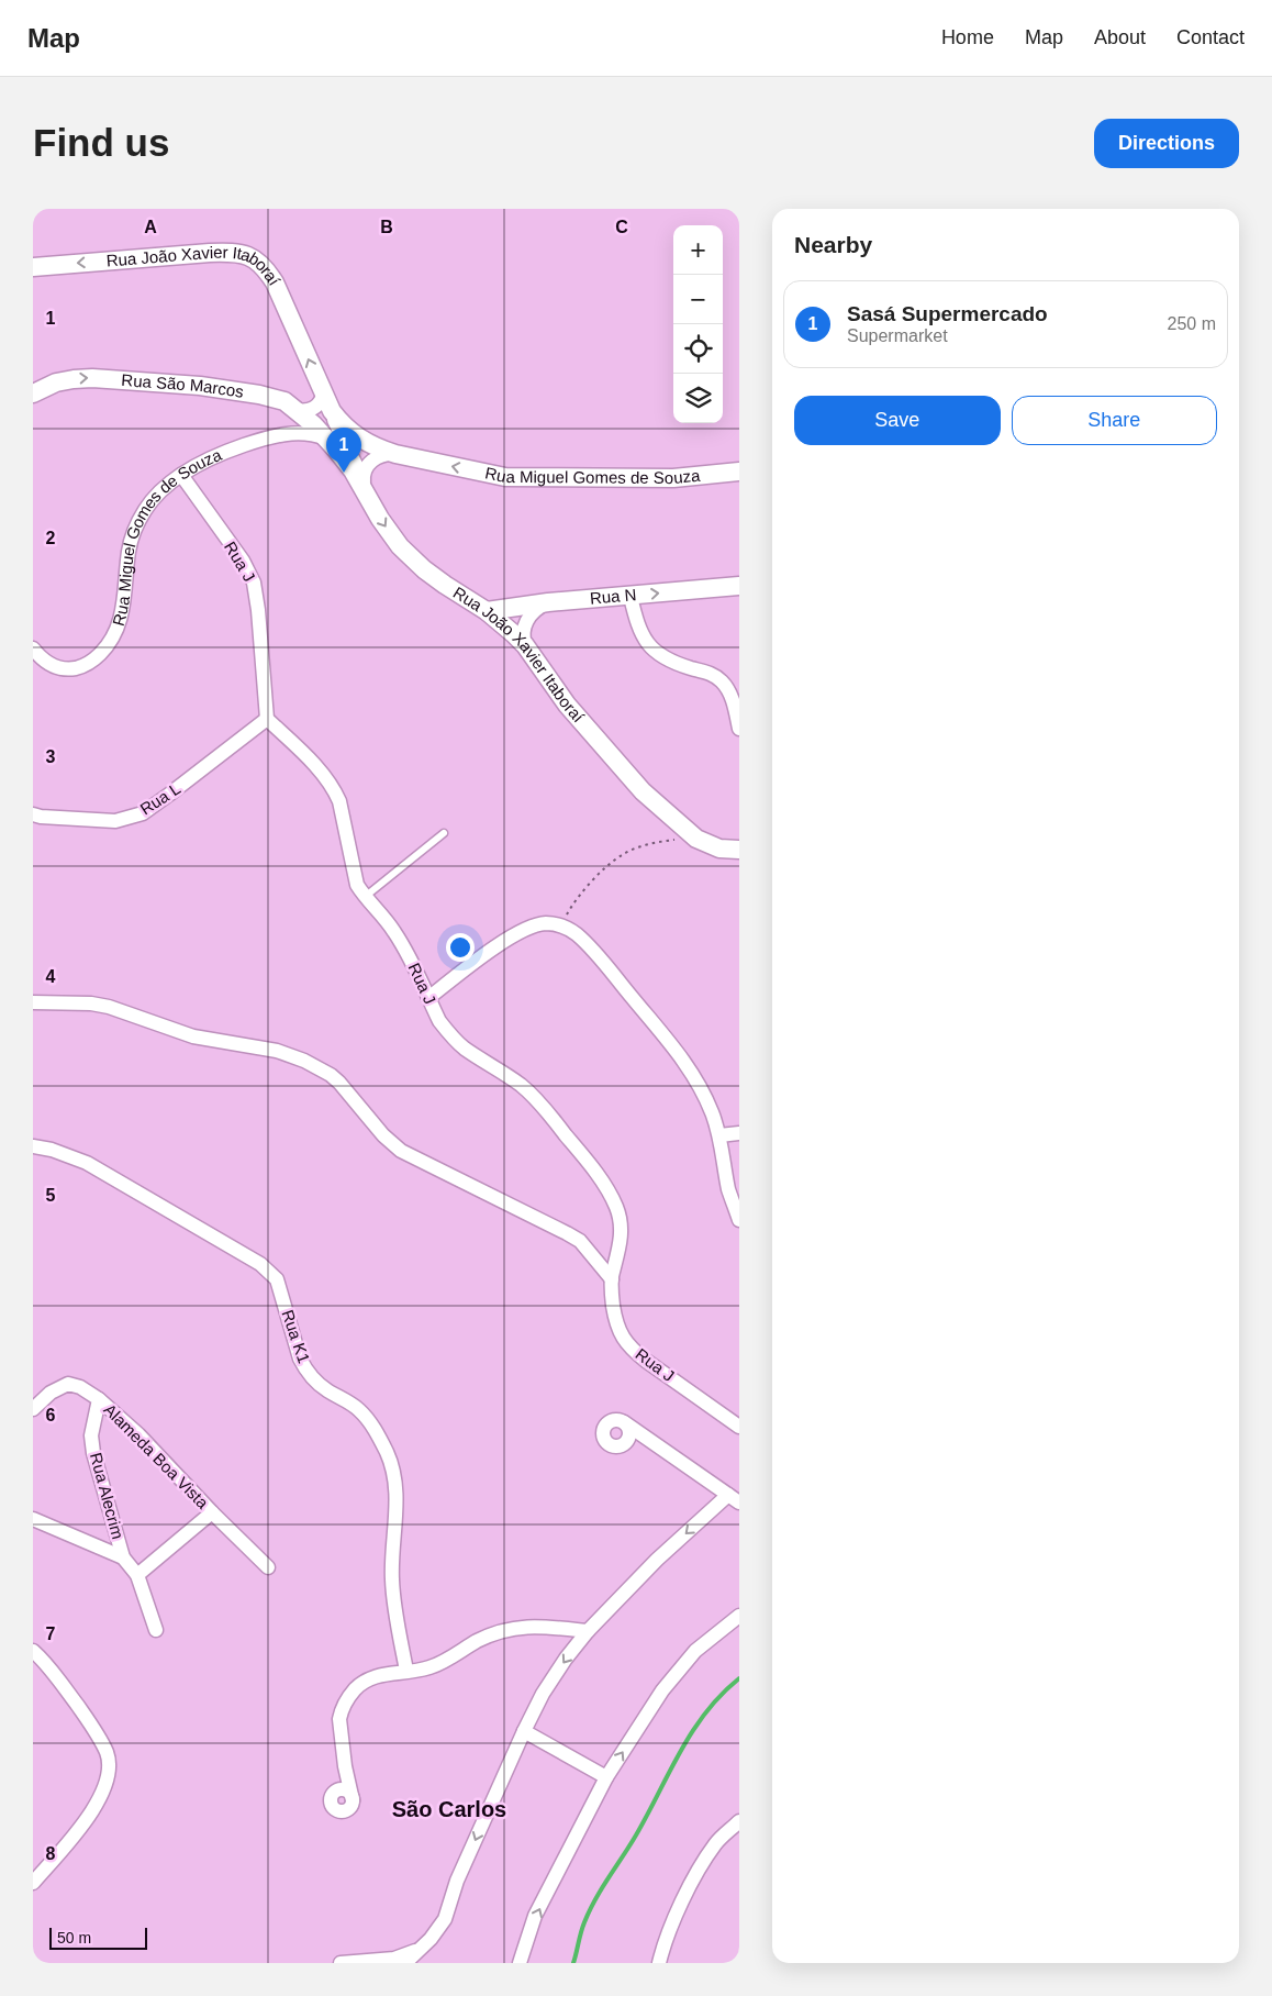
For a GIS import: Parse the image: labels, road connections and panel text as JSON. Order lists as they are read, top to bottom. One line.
{"streets":{"street":["Rua João Xavier Itaboraí","Rua São Marcos","Rua Miguel Gomes de Souza","Rua J","Rua N","Rua L","Rua K1","Alameda Boa Vista","Rua Alecrim"]},"crossings":[["Rua João Xavier Itaboraí","Rua São Marcos"],["Rua João Xavier Itaboraí","Rua Miguel Gomes de Souza"],["Rua João Xavier Itaboraí","Rua N"],["Rua São Marcos","Rua Miguel Gomes de Souza"],["Rua Miguel Gomes de Souza","Rua J"],["Rua J","Rua L"],["Alameda Boa Vista","Rua Alecrim"]],"one_way":["Rua São Marcos","Rua Miguel Gomes de Souza","Rua N"],"districts":["São Carlos"],"scale_bar":"50 m","page":{"header":"Map","nav":["Home","Map","About","Contact"],"buttons":["Directions",["Save","Share"]],"title":"Find us","heading":"Nearby","map_buttons":["+","−"],"list":[{"mark":"1","name":"Sasá Supermercado","note":"Supermarket","value":"250 m"}],"pins":"1","scale":"50 m"},"grid":{"columns":["A","B","C"],"rows":["1","2","3","4","5","6","7","8"]}}
